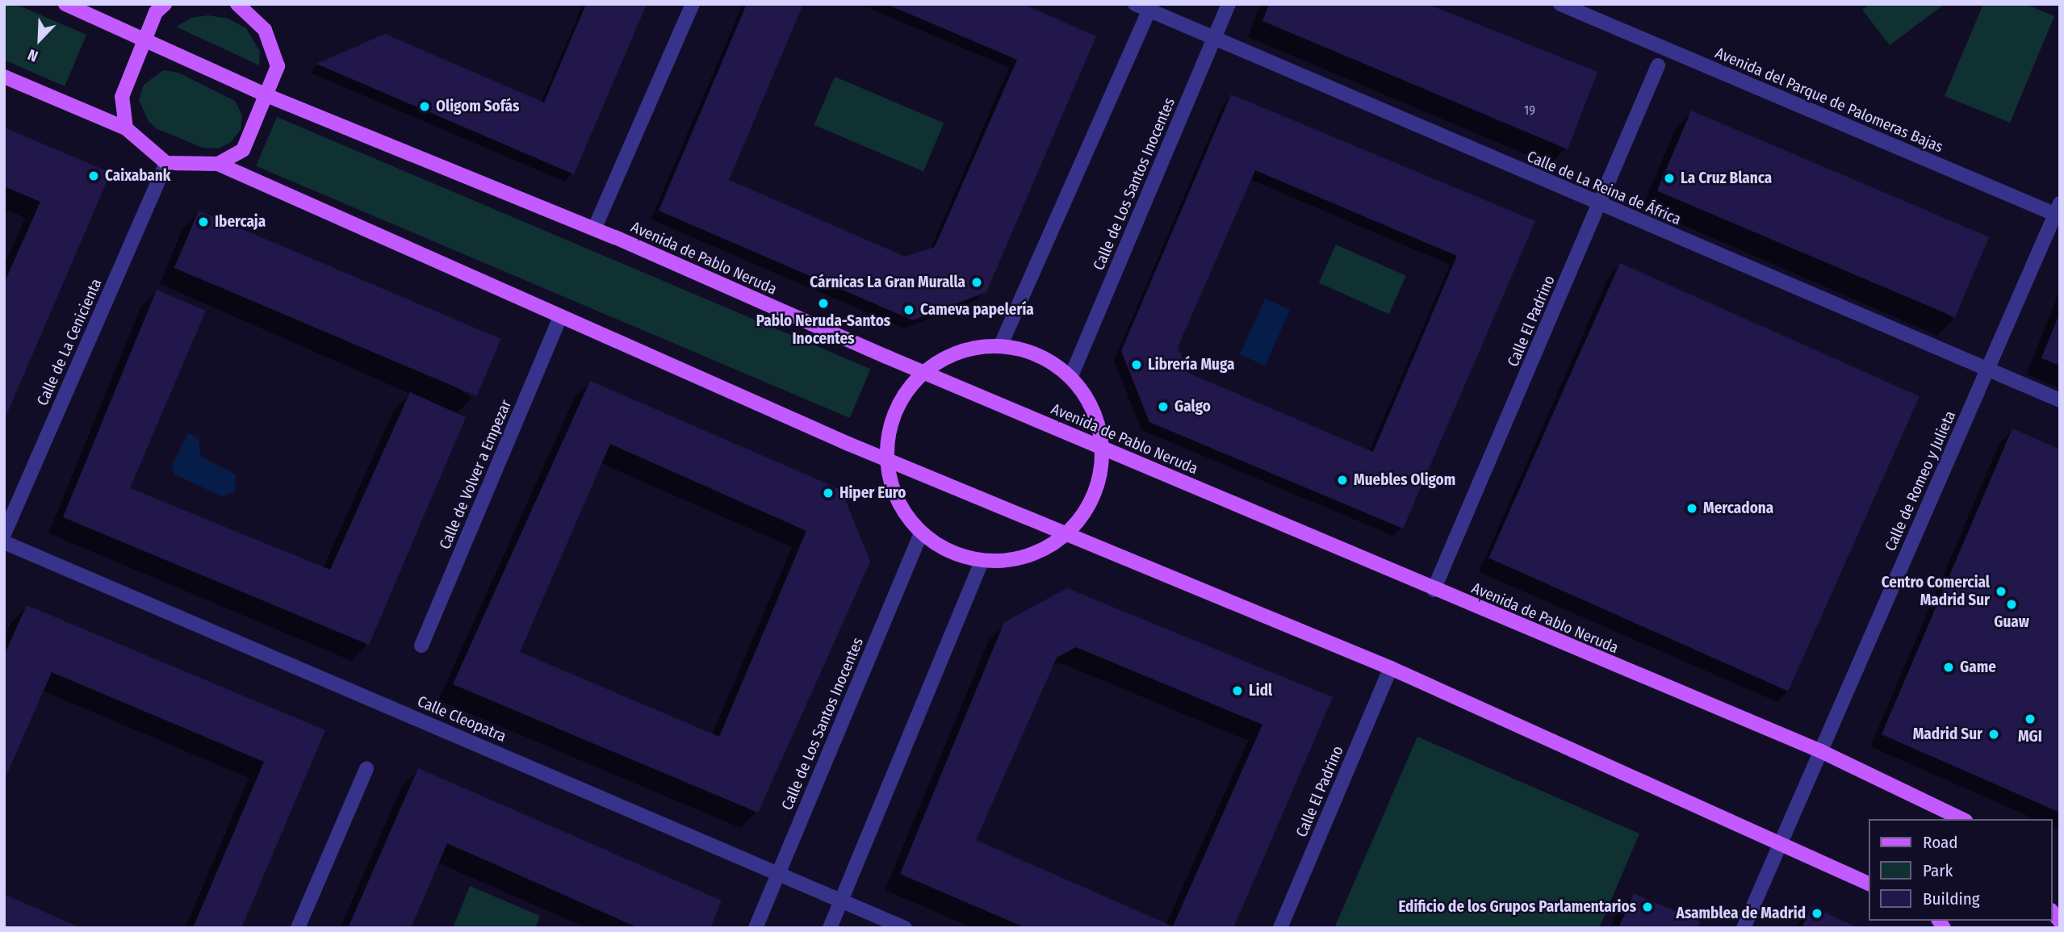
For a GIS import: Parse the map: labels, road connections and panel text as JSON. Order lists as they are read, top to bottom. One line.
{"streets":{"main road":["Avenida de Pablo Neruda"],"street":["Avenida del Parque de Palomeras Bajas","Calle de Los Santos Inocentes","Calle de La Reina de África","Calle El Padrino","Calle de La Cenicienta","Calle de Volver a Empezar","Calle de Romeo y Julieta","Calle Cleopatra"]},"crossings":[["Avenida del Parque de Palomeras Bajas","Calle de Romeo y Julieta"],["Calle de Los Santos Inocentes","Calle de La Reina de África"],["Calle de Los Santos Inocentes","Calle Cleopatra"],["Calle de La Reina de África","Calle El Padrino"],["Calle de La Reina de África","Calle de Romeo y Julieta"],["Avenida de Pablo Neruda","Calle El Padrino"],["Avenida de Pablo Neruda","Calle de Romeo y Julieta"]],"places":["Oligom Sofás","Caixabank","La Cruz Blanca","Ibercaja","Cárnicas La Gran Muralla","Pablo Neruda-Santos Inocentes","Cameva papelería","Librería Muga","Galgo","Muebles Oligom","Hiper Euro","Mercadona","Centro Comercial Madrid Sur","Guaw","Game","Lidl","MGI","Madrid Sur","Edificio de los Grupos Parlamentarios","Asamblea de Madrid"],"house_numbers":["19"],"legend":["Road","Park","Building"],"north":"bottom left"}
